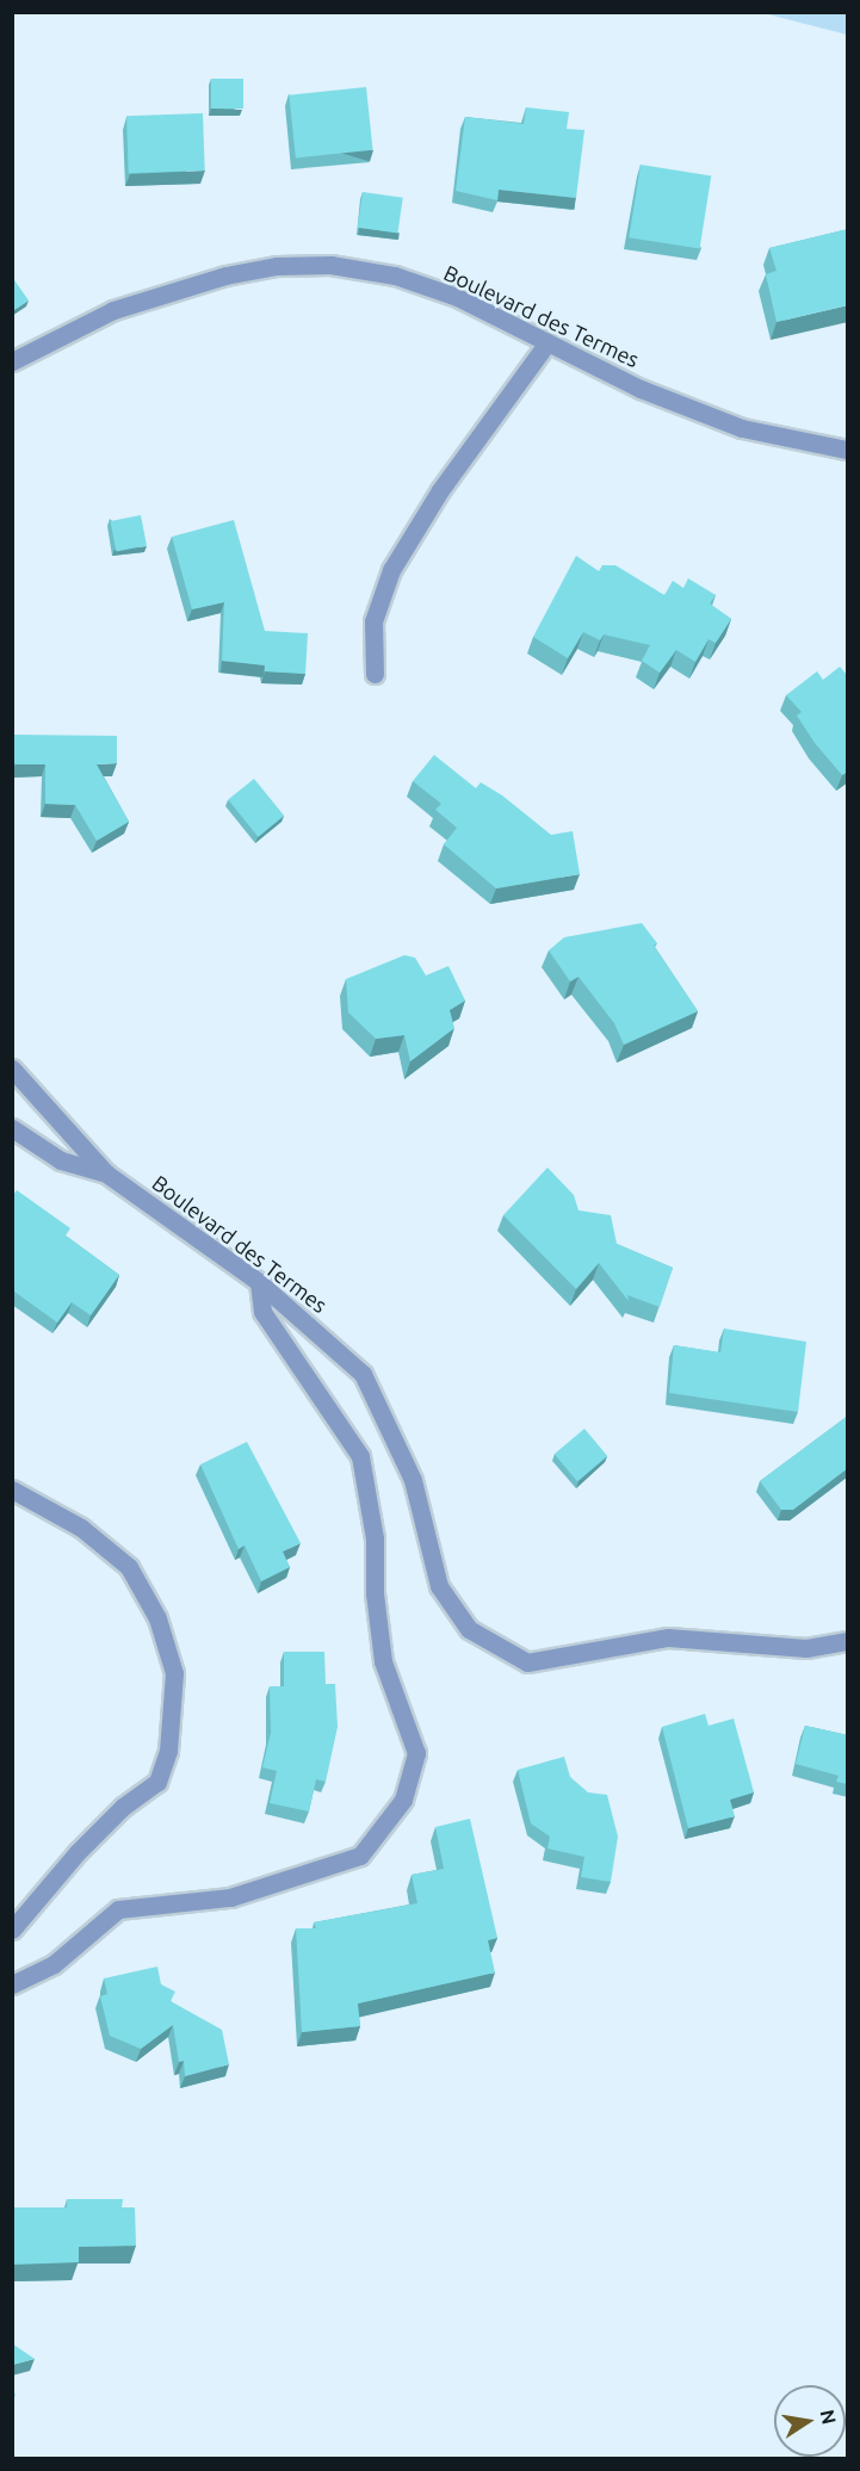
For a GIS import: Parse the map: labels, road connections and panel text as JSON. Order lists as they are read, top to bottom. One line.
{"streets":{"street":["Boulevard des Termes"]},"north":"right"}
